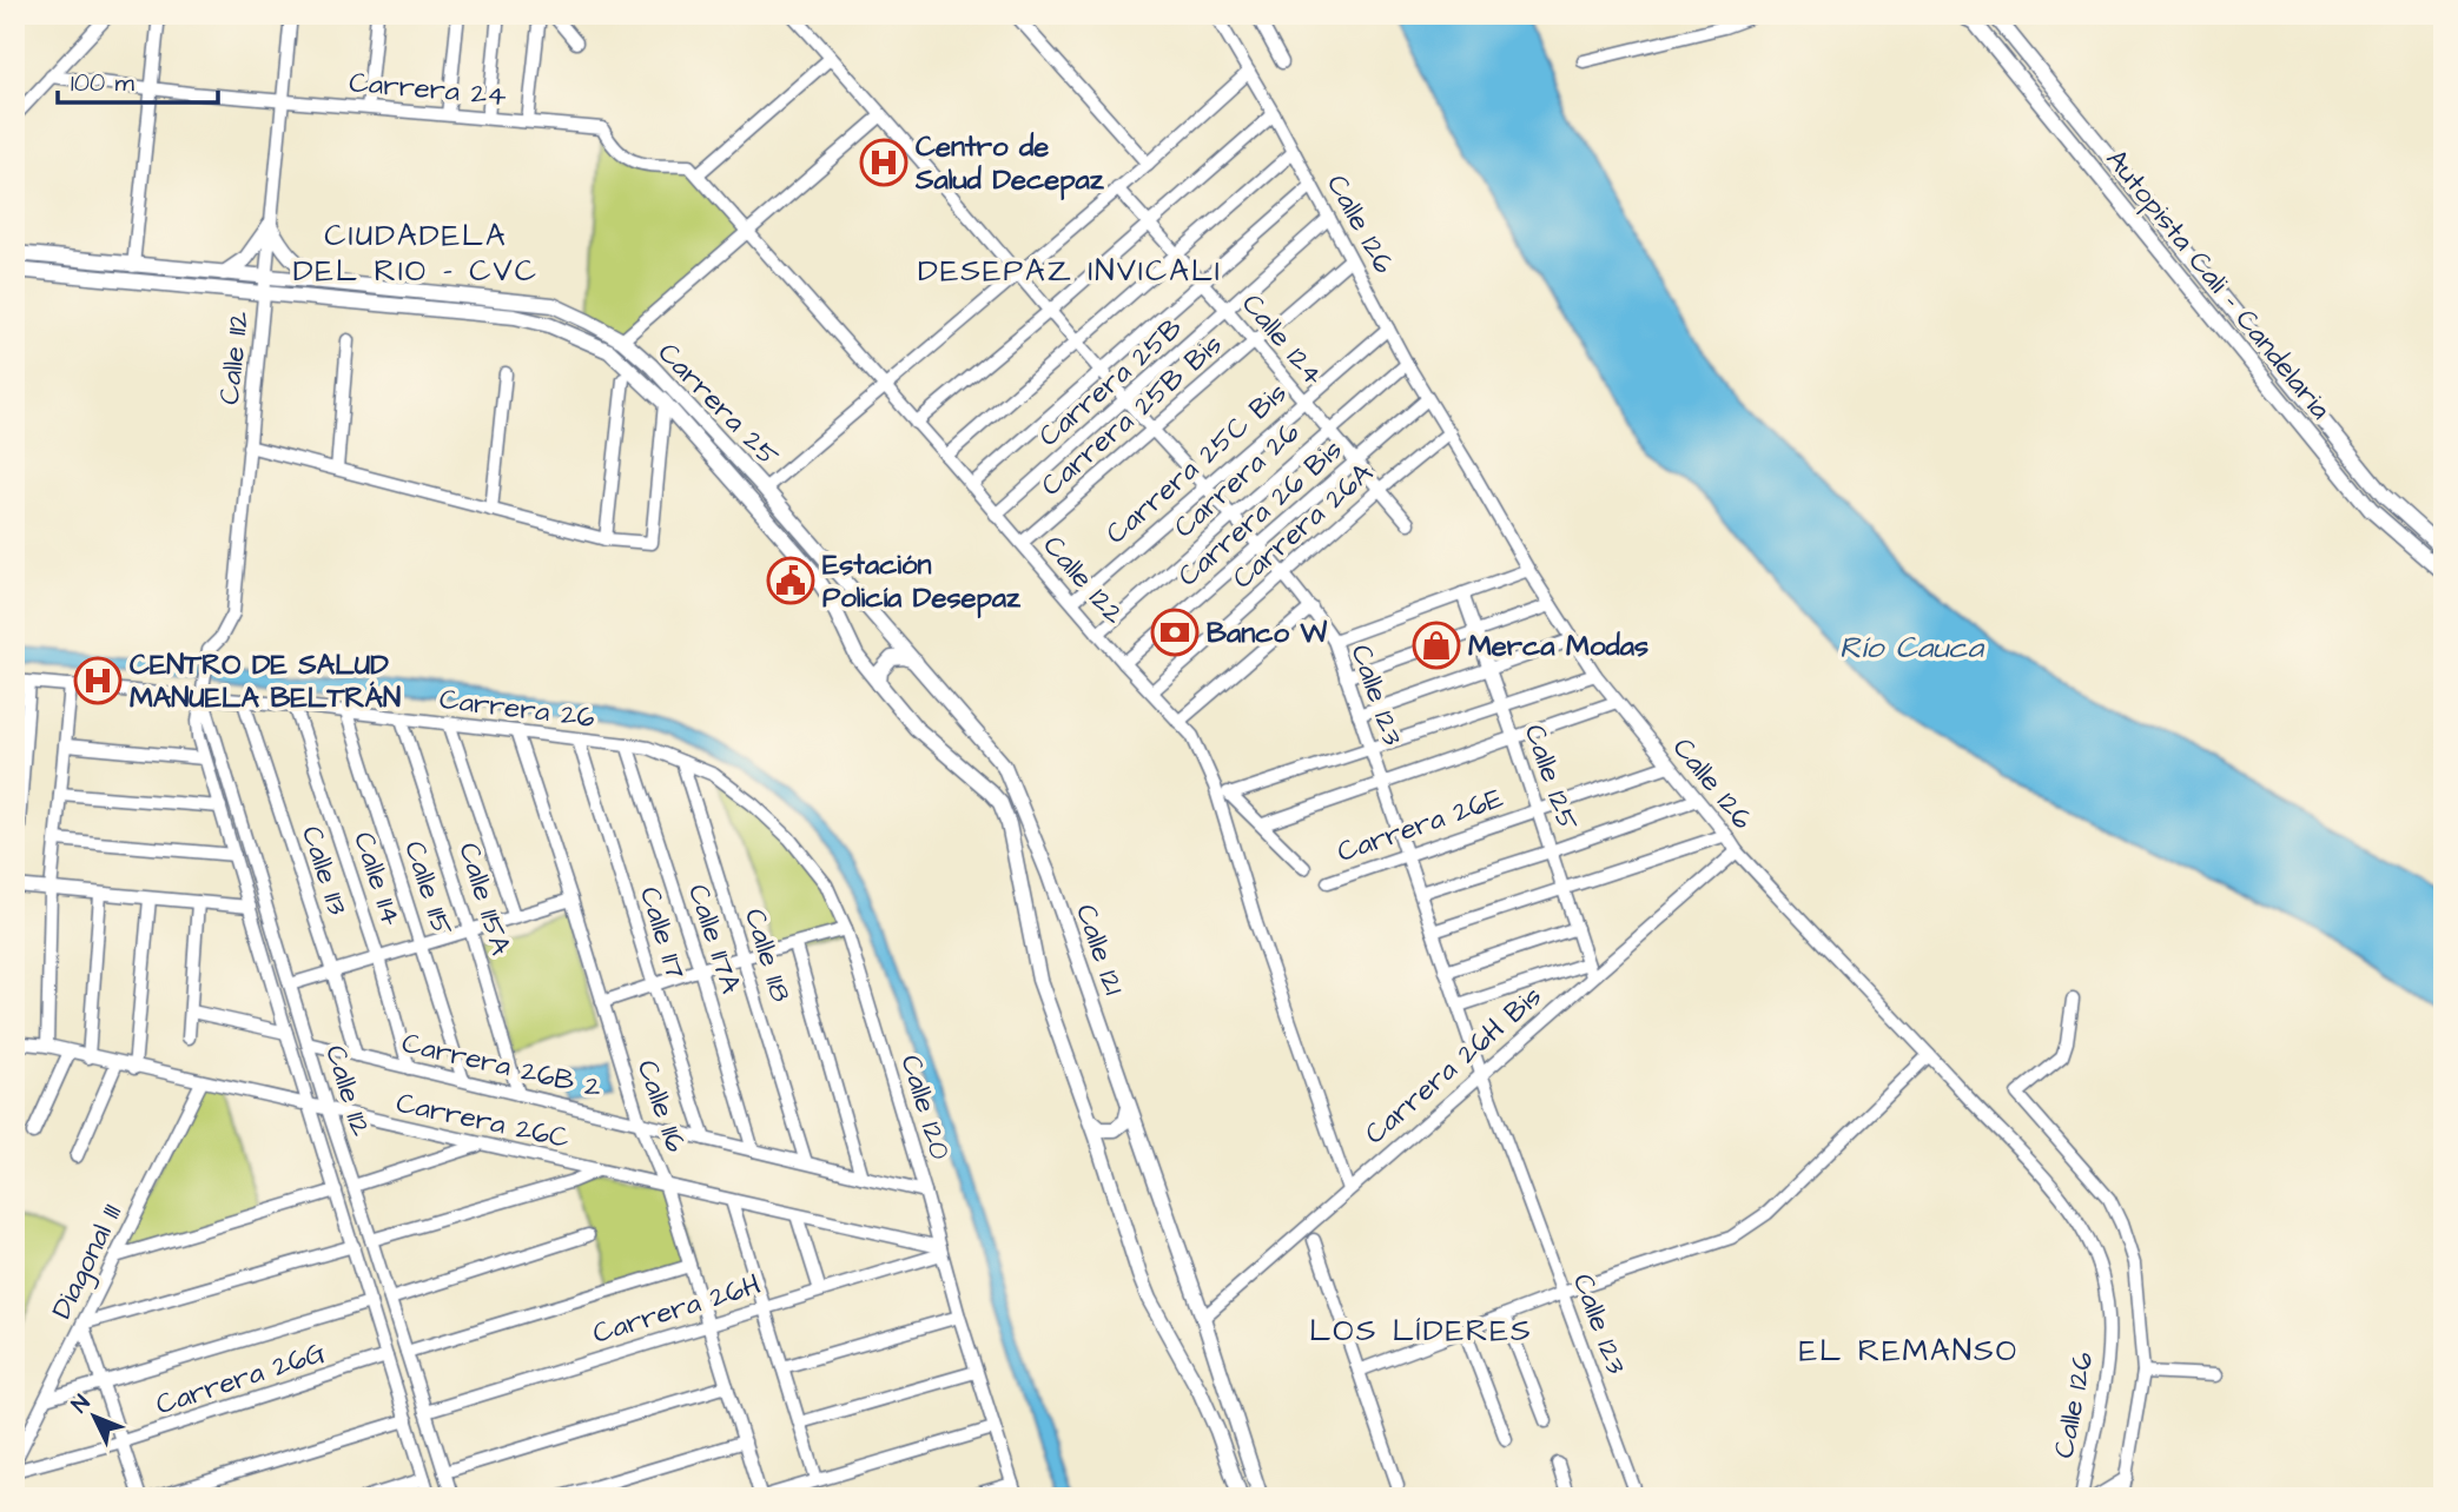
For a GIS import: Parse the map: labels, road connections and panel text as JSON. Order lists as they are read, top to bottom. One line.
{"streets":{"main road":["Autopista Cali - Candelaria","Carrera 25","Calle 121"],"street":["Carrera 24","Calle 126","Calle 124","Calle 112","Carrera 25B","Carrera 25B Bis","Carrera 25C Bis","Carrera 26","Carrera 26 Bis","Carrera 26A","Calle 122","Calle 123","Calle 125","Carrera 26E","Calle 113","Calle 114","Calle 115","Calle 115A","Calle 117","Calle 117A","Calle 118","Carrera 26B 2","Carrera 26H Bis","Calle 116","Calle 120","Carrera 26C","Diagonal 111","Carrera 26H","Carrera 26G"]},"crossings":[["Carrera 24","Calle 112"],["Carrera 24","Calle 122"],["Calle 126","Carrera 25B"],["Calle 126","Carrera 25"],["Calle 126","Carrera 25B Bis"],["Calle 126","Carrera 25C Bis"],["Calle 126","Carrera 26"],["Calle 126","Carrera 26 Bis"],["Calle 126","Carrera 26A"],["Calle 126","Carrera 26E"],["Calle 126","Carrera 26H Bis"],["Calle 124","Carrera 25B"],["Calle 124","Carrera 25"],["Calle 124","Carrera 25B Bis"],["Calle 124","Carrera 25C Bis"],["Calle 124","Carrera 26"],["Calle 124","Carrera 26 Bis"],["Calle 124","Carrera 26A"],["Calle 112","Carrera 25"],["Calle 112","Carrera 26"],["Calle 112","Carrera 26B 2"],["Calle 112","Carrera 26C"],["Calle 112","Carrera 26H"],["Calle 112","Carrera 26G"],["Carrera 25B","Calle 122"],["Carrera 25B","Calle 123"],["Carrera 25","Calle 122"],["Carrera 25","Calle 123"],["Carrera 25","Calle 121"],["Carrera 25B Bis","Calle 122"],["Carrera 25B Bis","Calle 123"],["Carrera 25C Bis","Calle 122"],["Carrera 25C Bis","Calle 123"],["Carrera 26","Calle 122"],["Carrera 26","Calle 123"],["Carrera 26","Calle 113"],["Carrera 26","Calle 114"],["Carrera 26","Calle 115"],["Carrera 26","Calle 115A"],["Carrera 26","Calle 117"],["Carrera 26","Calle 117A"],["Carrera 26","Calle 118"],["Carrera 26","Calle 116"],["Carrera 26","Calle 120"],["Carrera 26 Bis","Calle 122"],["Carrera 26 Bis","Calle 123"],["Carrera 26A","Calle 122"],["Carrera 26A","Calle 123"],["Calle 122","Carrera 26H Bis"],["Calle 123","Carrera 26E"],["Calle 123","Carrera 26H Bis"],["Calle 125","Carrera 26E"],["Calle 125","Carrera 26H Bis"],["Calle 113","Carrera 26B 2"],["Calle 114","Carrera 26B 2"],["Calle 115","Carrera 26B 2"],["Calle 115A","Carrera 26B 2"],["Calle 117","Carrera 26B 2"],["Calle 117A","Carrera 26B 2"],["Calle 121","Carrera 26H Bis"],["Calle 118","Carrera 26B 2"],["Carrera 26B 2","Calle 116"],["Carrera 26B 2","Calle 120"],["Calle 116","Carrera 26C"],["Calle 116","Carrera 26H"],["Calle 120","Carrera 26C"],["Calle 120","Carrera 26H"],["Carrera 26C","Diagonal 111"],["Carrera 26C","Carrera 26H"]],"districts":["CIUDADELA DEL RIO - CVC","DESEPAZ INVICALI","LOS LÍDERES","EL REMANSO"],"water":["Río Cauca"],"places":{"hospital":["Centro de Salud Decepaz","CENTRO DE SALUD MANUELA BELTRÁN"],"public building":["Estación Policía Desepaz"],"bank":["Banco W"],"shop":["Merca Modas"]},"scale_bar":"100 m","north":"top left"}
